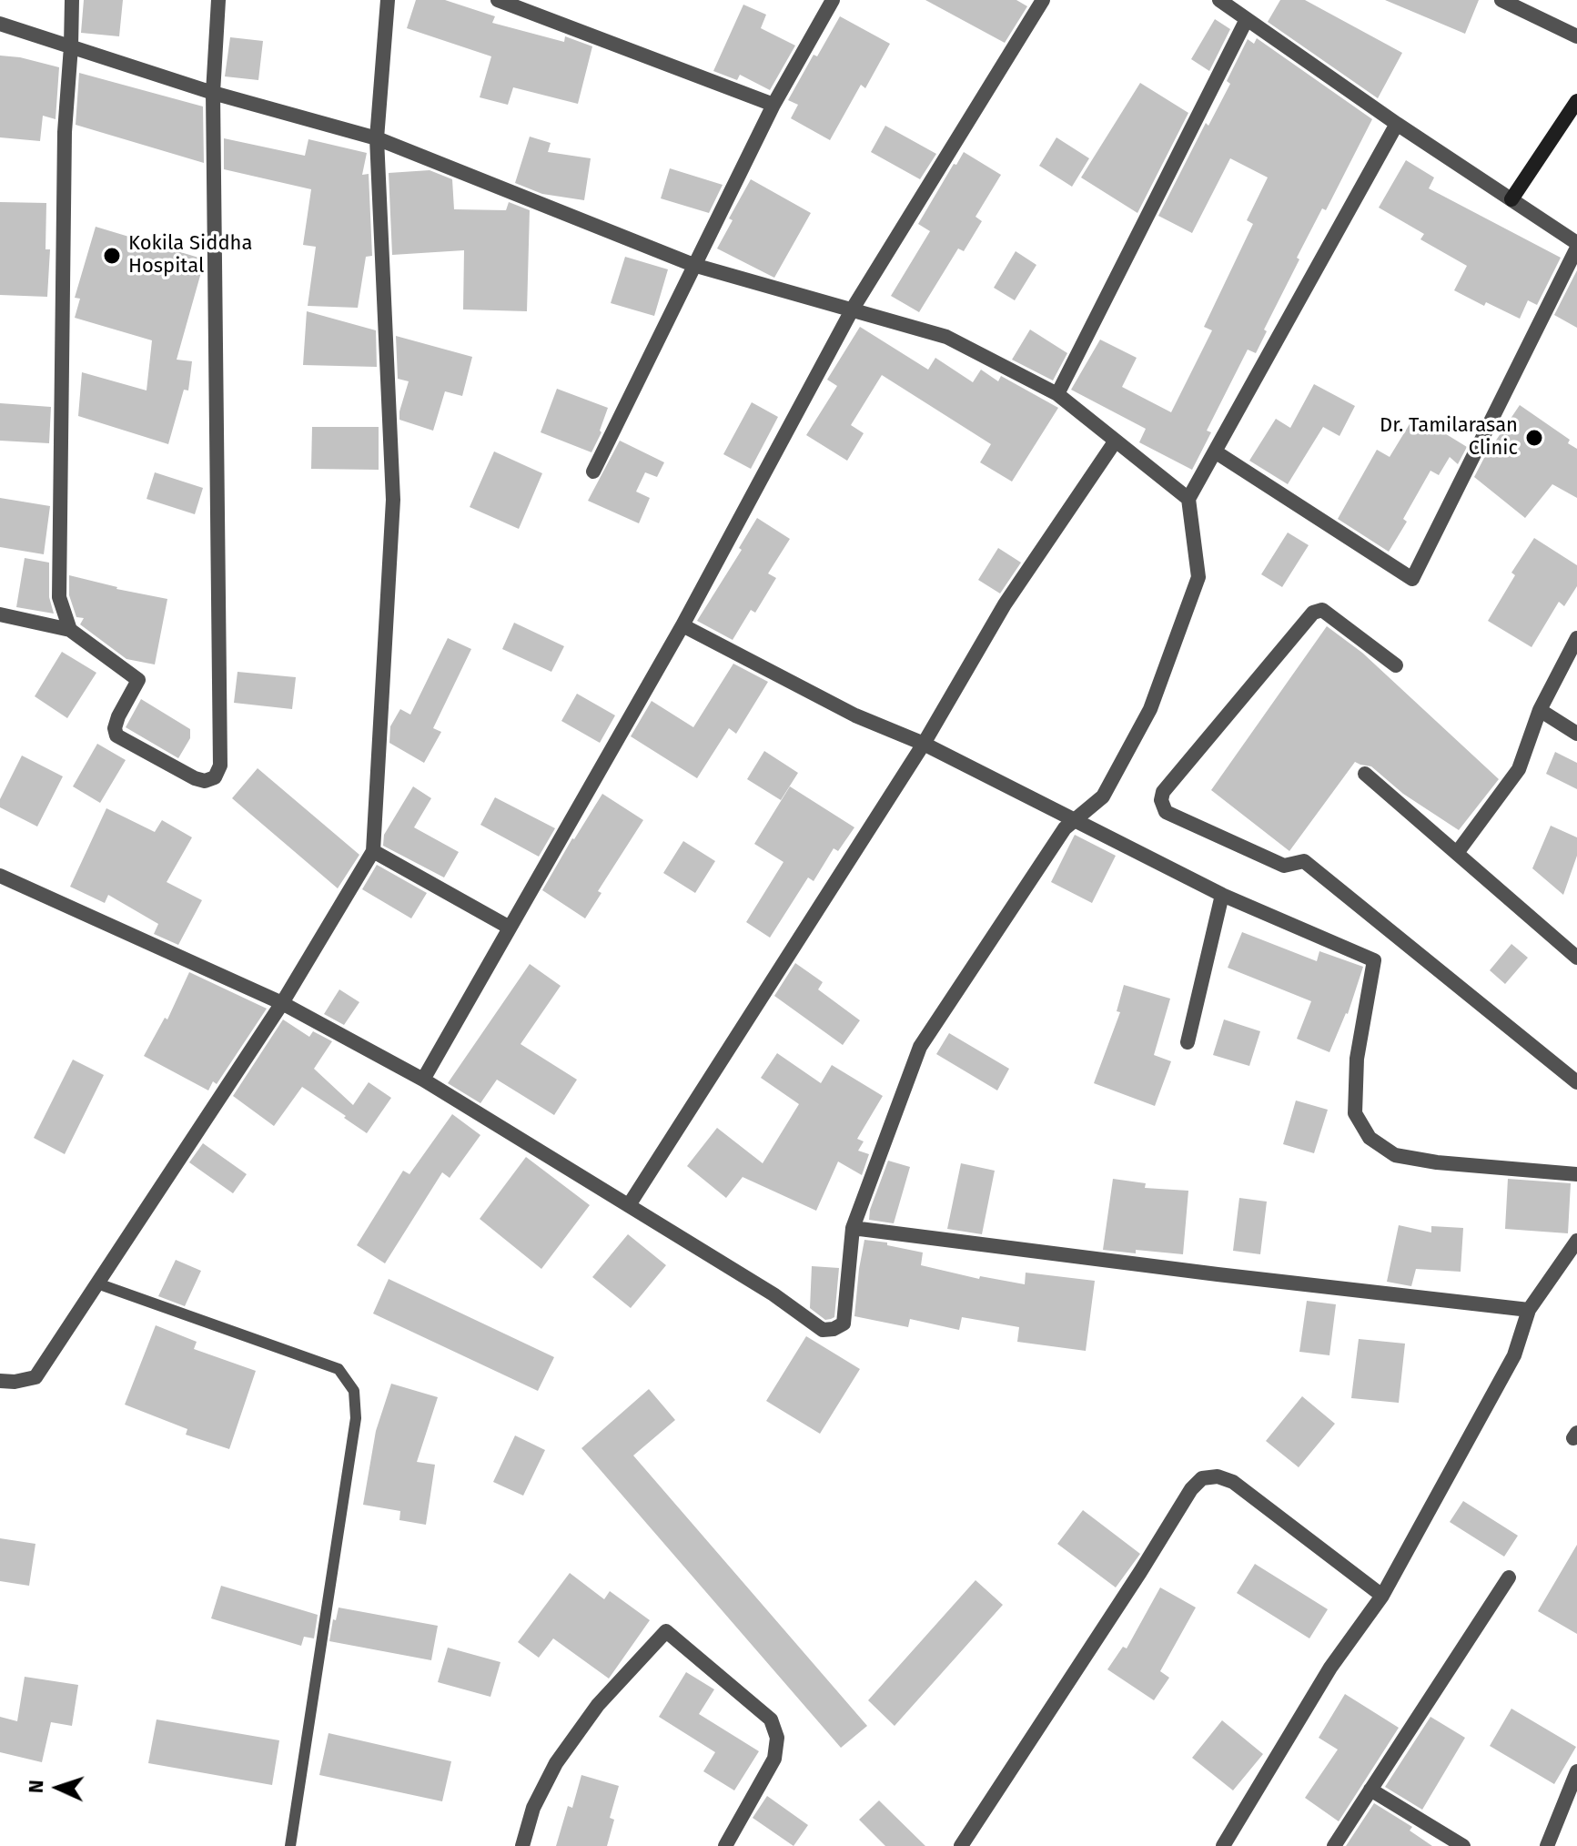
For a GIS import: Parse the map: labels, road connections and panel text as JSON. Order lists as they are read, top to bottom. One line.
{"places":["Kokila Siddha Hospital","Dr. Tamilarasan Clinic"],"north":"left"}
